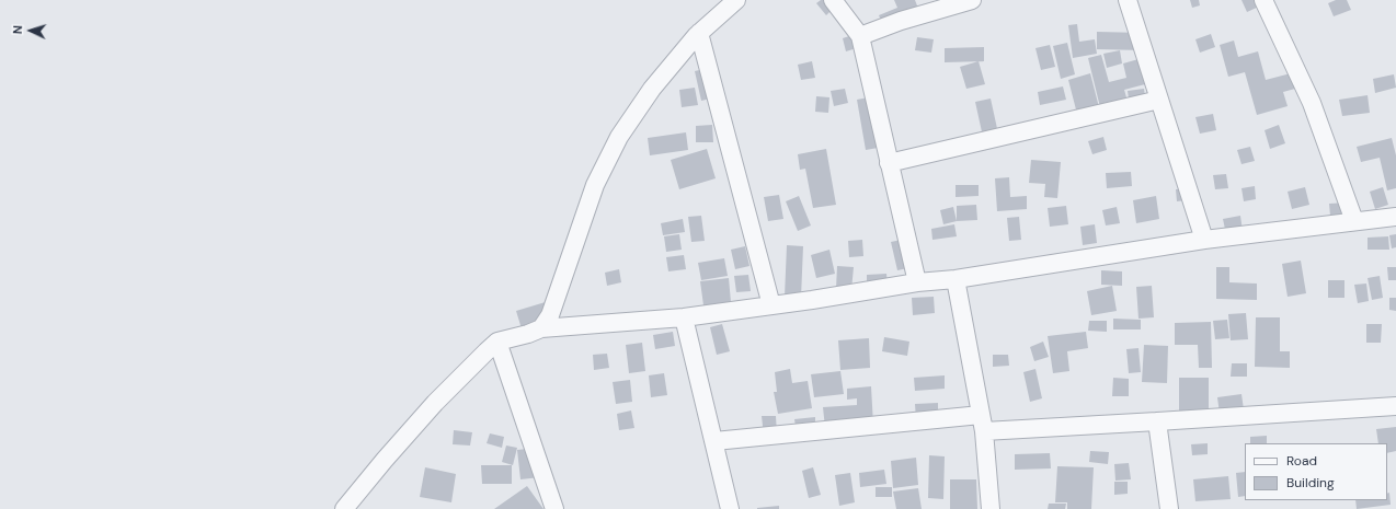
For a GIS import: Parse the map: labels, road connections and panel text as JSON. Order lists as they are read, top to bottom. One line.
{"legend":["Road","Building"],"north":"left"}
